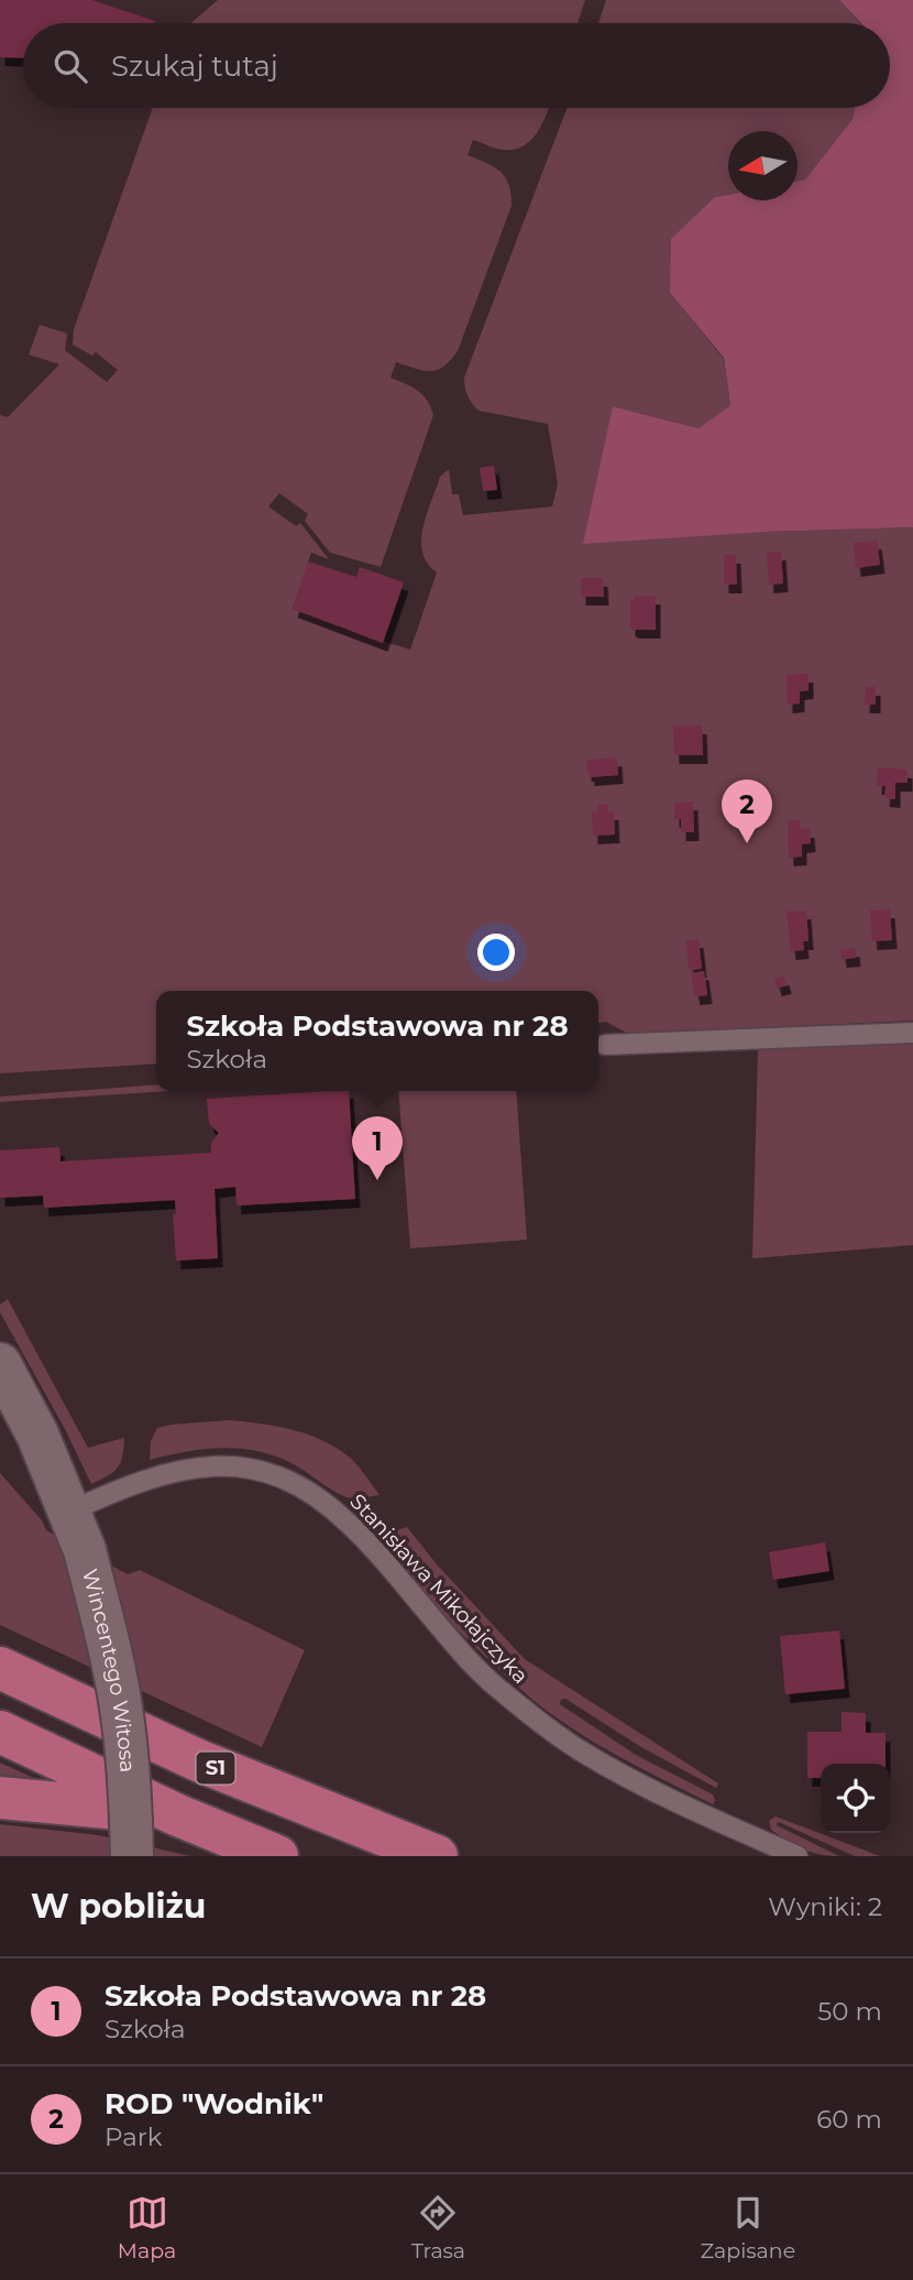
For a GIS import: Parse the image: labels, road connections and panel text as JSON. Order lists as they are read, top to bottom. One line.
{"streets":{"highway":["S1"],"street":["Wincentego Witosa"],"lane":["Stanisława Mikołajczyka"]},"crossings":[["Stanisława Mikołajczyka","Wincentego Witosa"]],"north":"left","page":{"search":"Szukaj tutaj","pins":["2","1"],"popup":["Szkoła Podstawowa nr 28","Szkoła"],"heading":["W pobliżu","Wyniki: 2"],"list":[{"mark":"1","name":"Szkoła Podstawowa nr 28","note":"Szkoła","value":"50 m"},{"mark":"2","name":"ROD \"Wodnik\"","note":"Park","value":"60 m"}],"nav":["Mapa","Trasa","Zapisane"]}}
